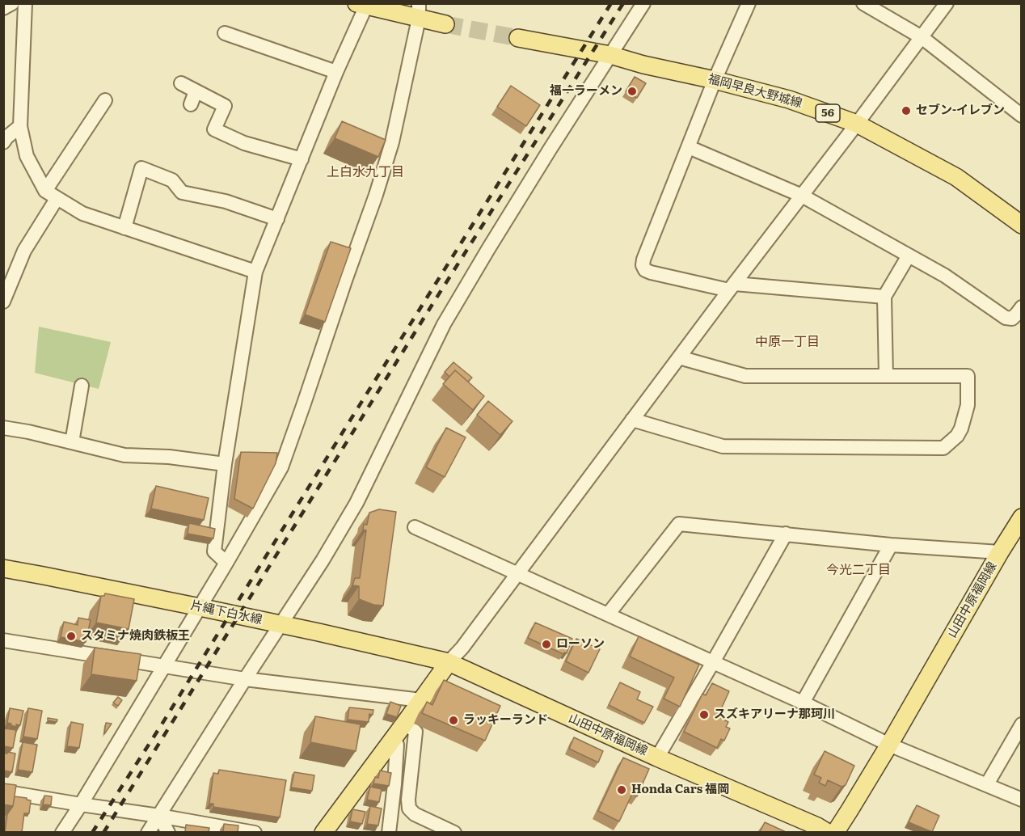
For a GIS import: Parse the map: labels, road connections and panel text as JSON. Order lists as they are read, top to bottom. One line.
{"streets":{"main road":["福岡早良大野城線","56","山田中原福岡線","片縄下白水線"]},"crossings":[["山田中原福岡線","片縄下白水線"]],"districts":["上白水九丁目","中原一丁目","今光二丁目"],"places":["福一ラーメン","セブン-イレブン","スタミナ焼肉鉄板王","ローソン","スズキアリーナ那珂川","ラッキーランド","Honda Cars 福岡"]}
